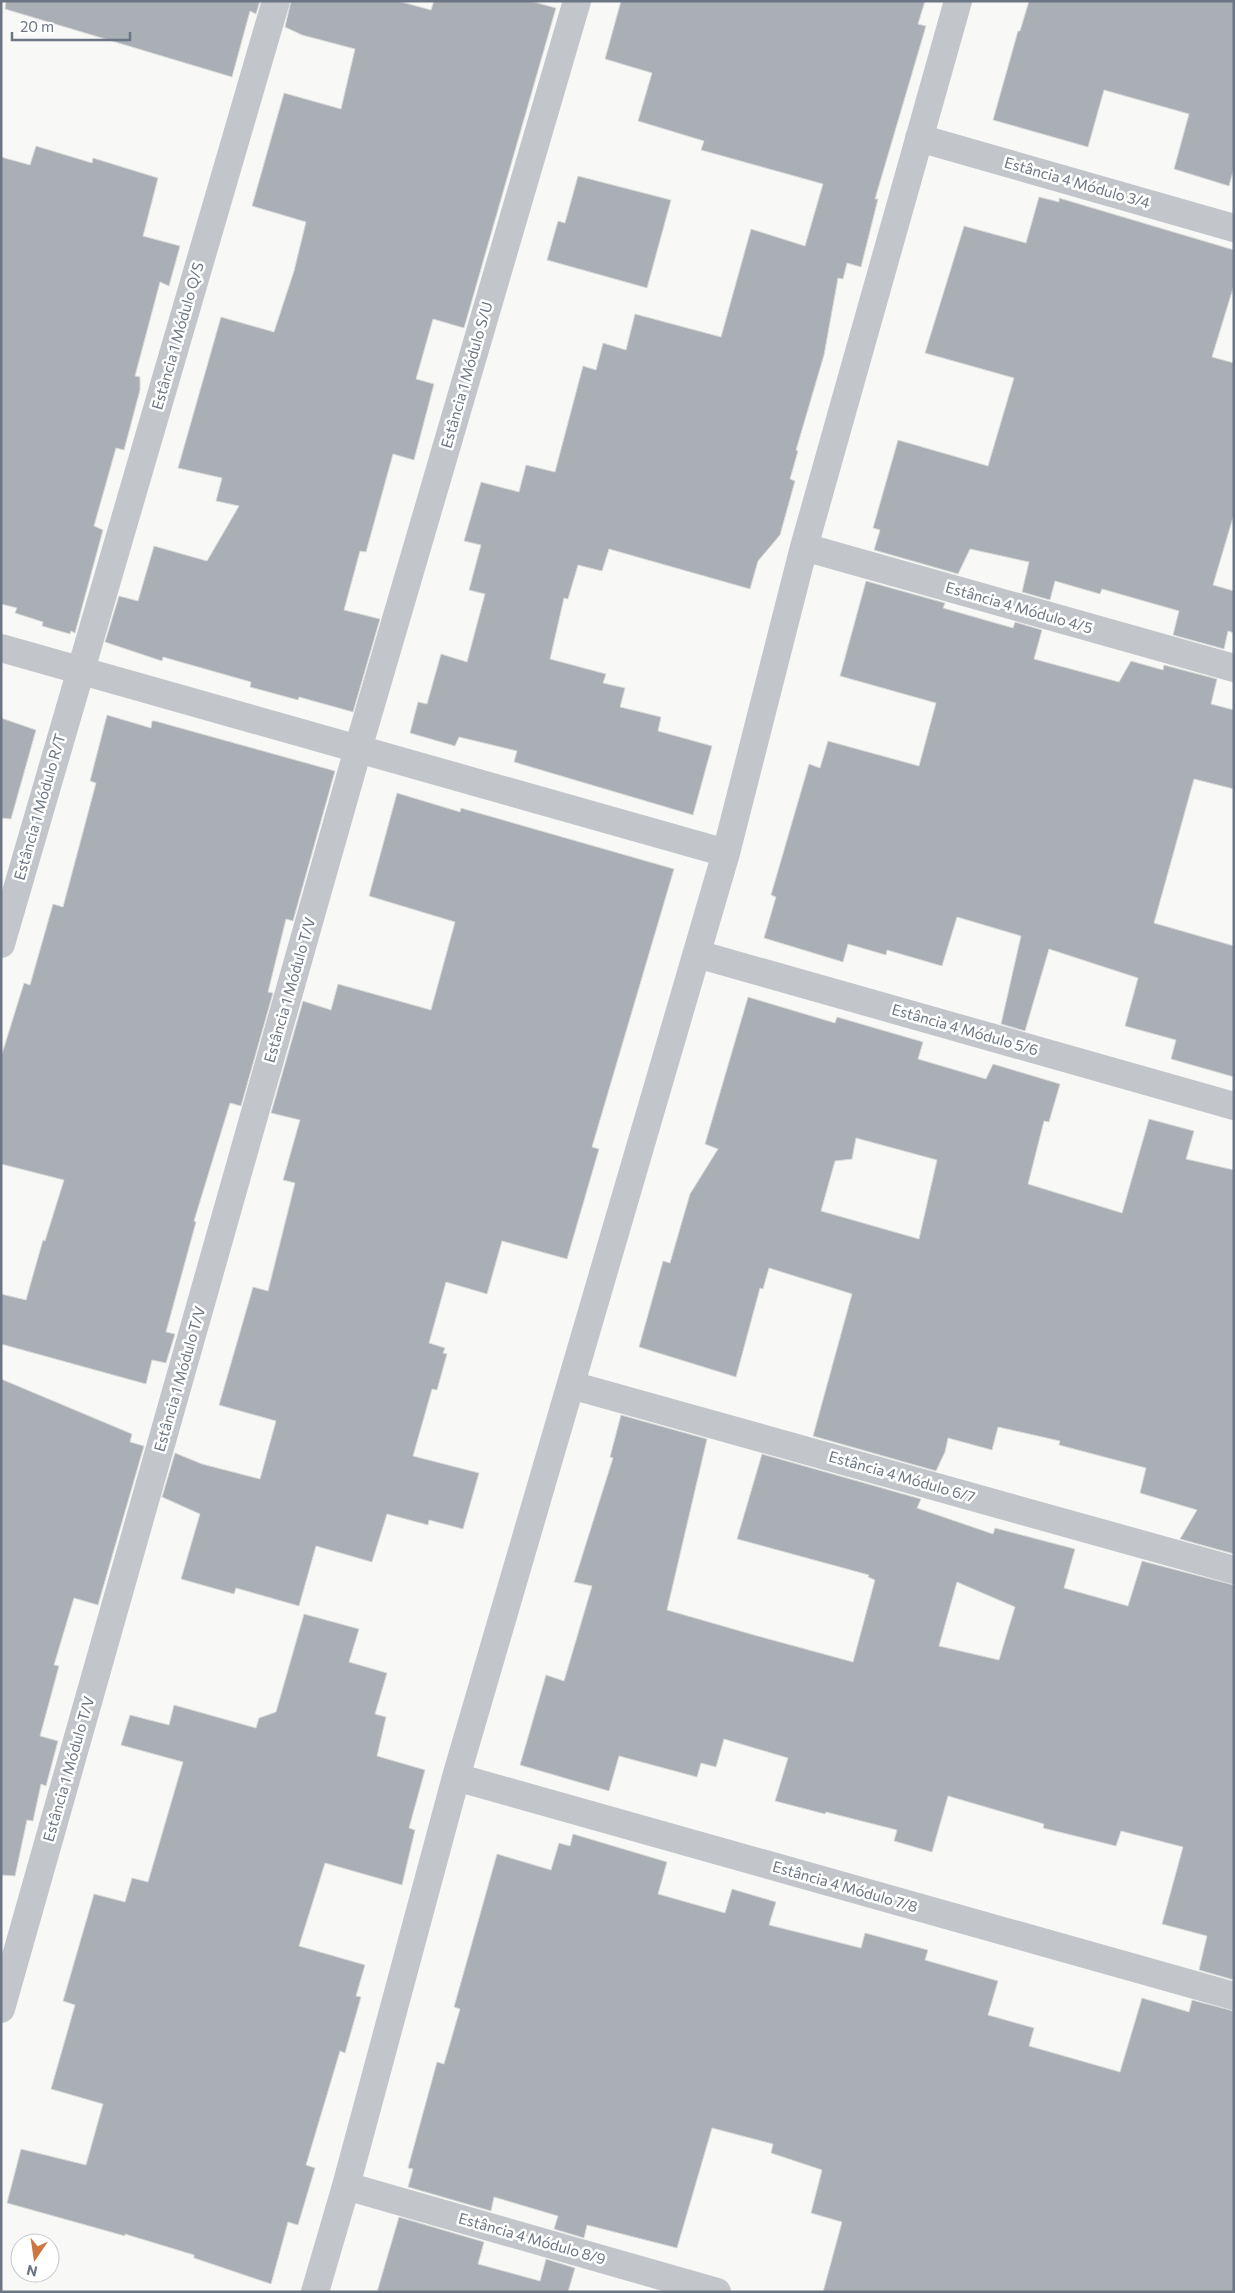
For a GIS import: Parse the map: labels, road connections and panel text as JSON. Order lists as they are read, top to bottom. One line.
{"streets":{"street":["Estância 4 Módulo 3/4","Estância 1 Módulo Q/S","Estância 1 Módulo S/U","Estância 4 Módulo 4/5","Estância 1 Módulo R/T","Estância 1 Módulo T/V","Estância 4 Módulo 5/6","Estância 4 Módulo 6/7","Estância 4 Módulo 7/8","Estância 4 Módulo 8/9"]},"crossings":[["Estância 1 Módulo Q/S","Estância 1 Módulo R/T"],["Estância 1 Módulo S/U","Estância 1 Módulo T/V"]],"scale_bar":"20 m","north":"bottom"}
